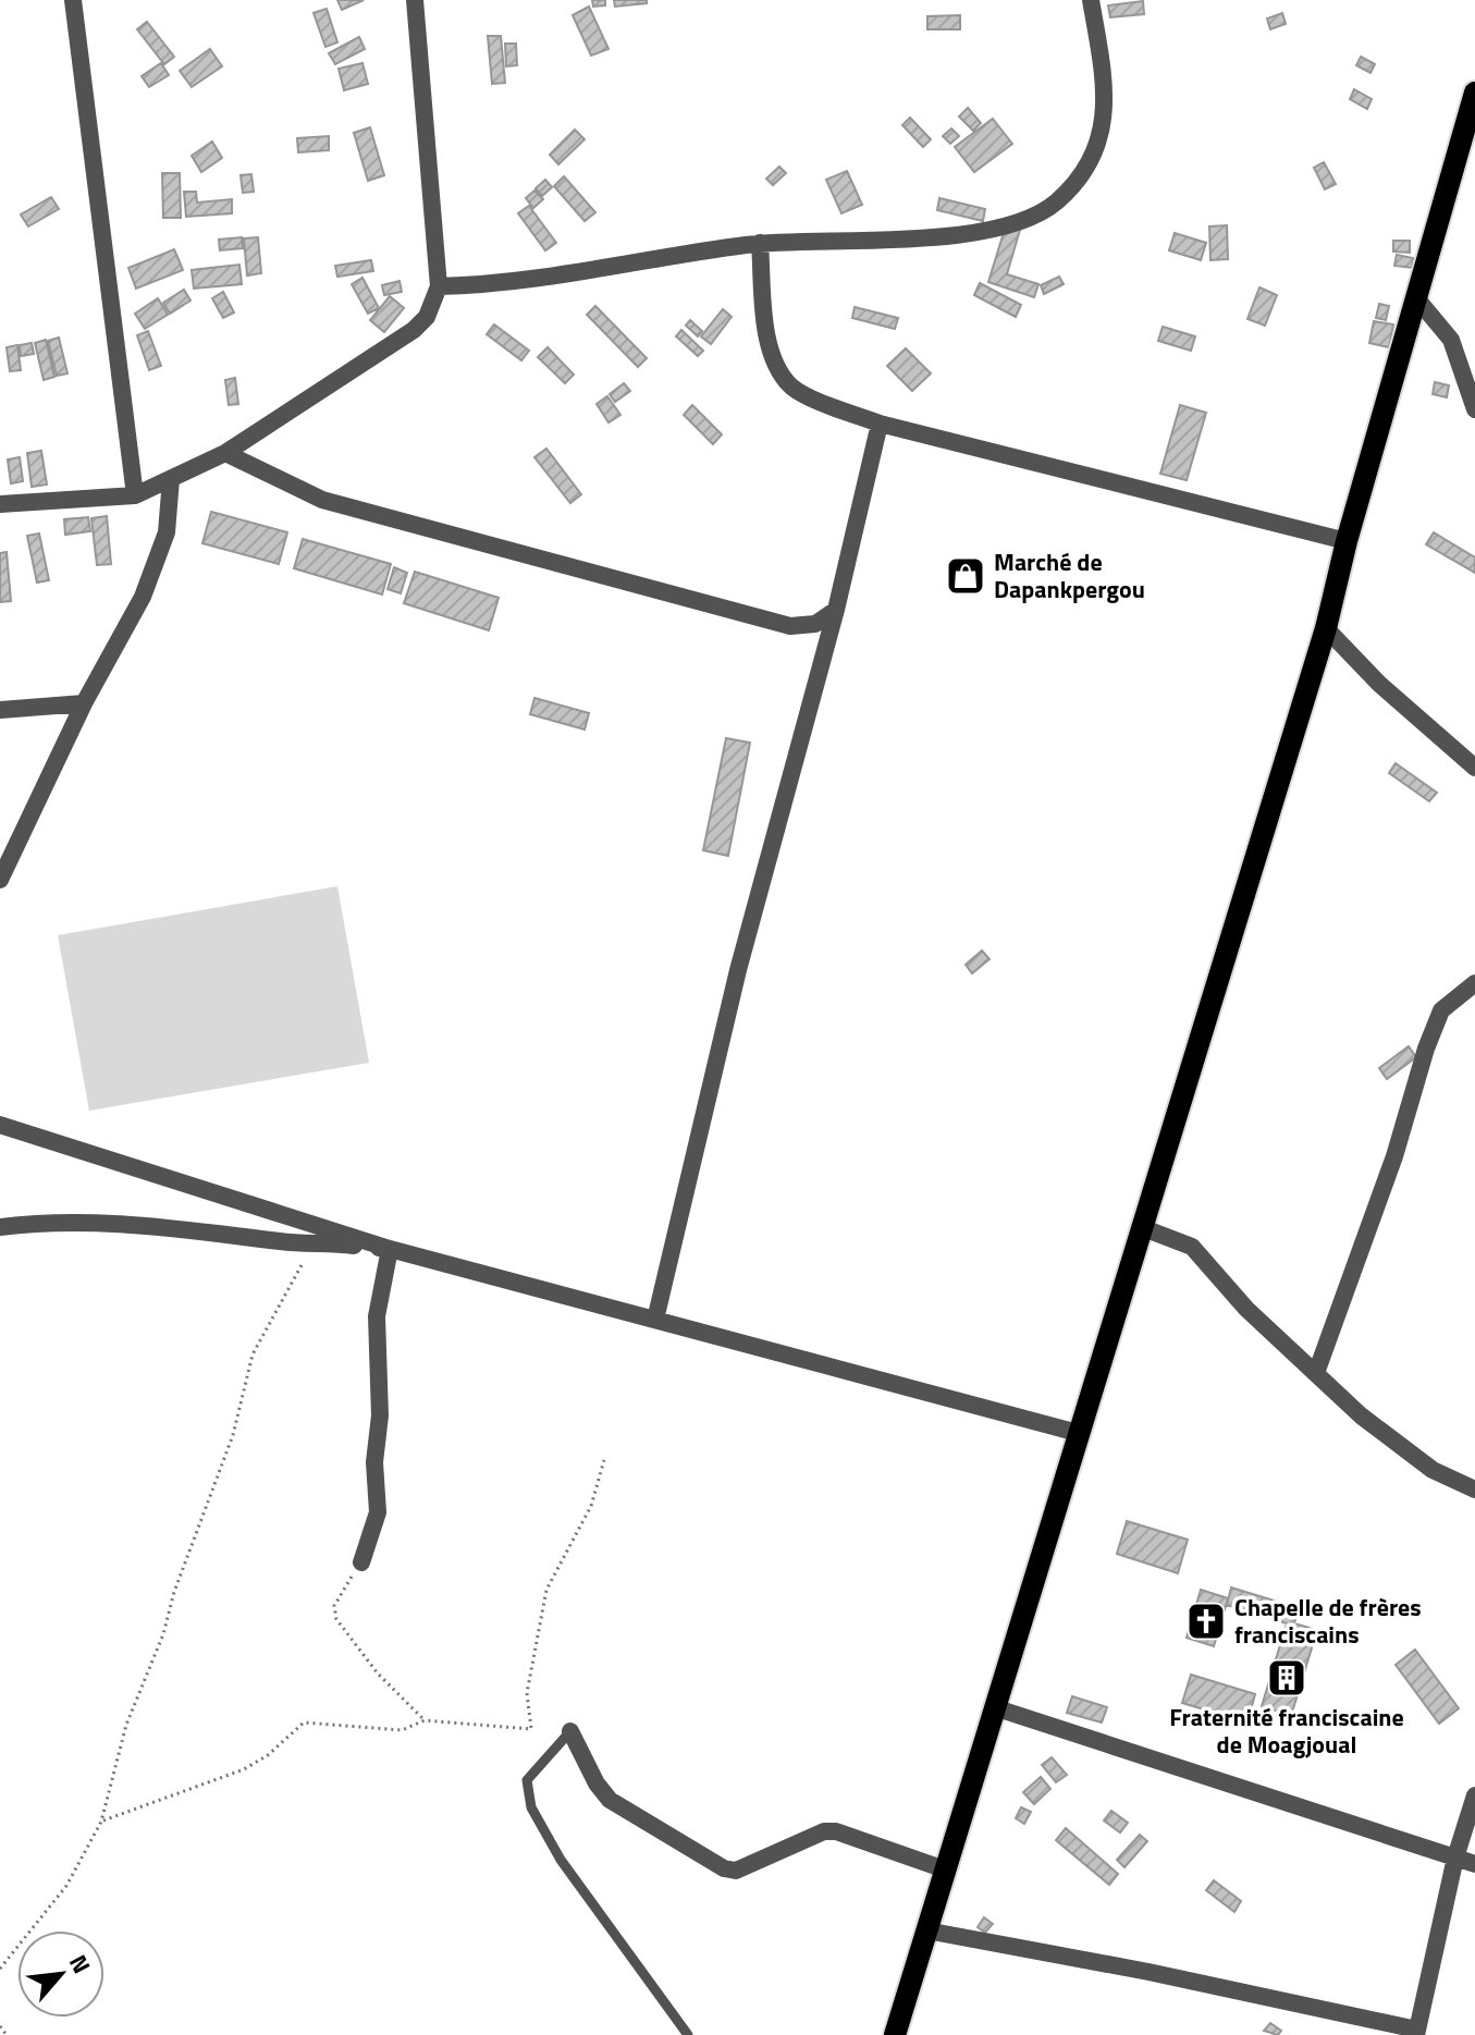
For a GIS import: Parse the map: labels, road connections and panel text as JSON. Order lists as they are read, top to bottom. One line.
{"places":{"shop":["Marché de Dapankpergou"],"church":["Chapelle de frères franciscains"],"building":["Fraternité franciscaine de Moagjoual"]},"north":"top right"}
